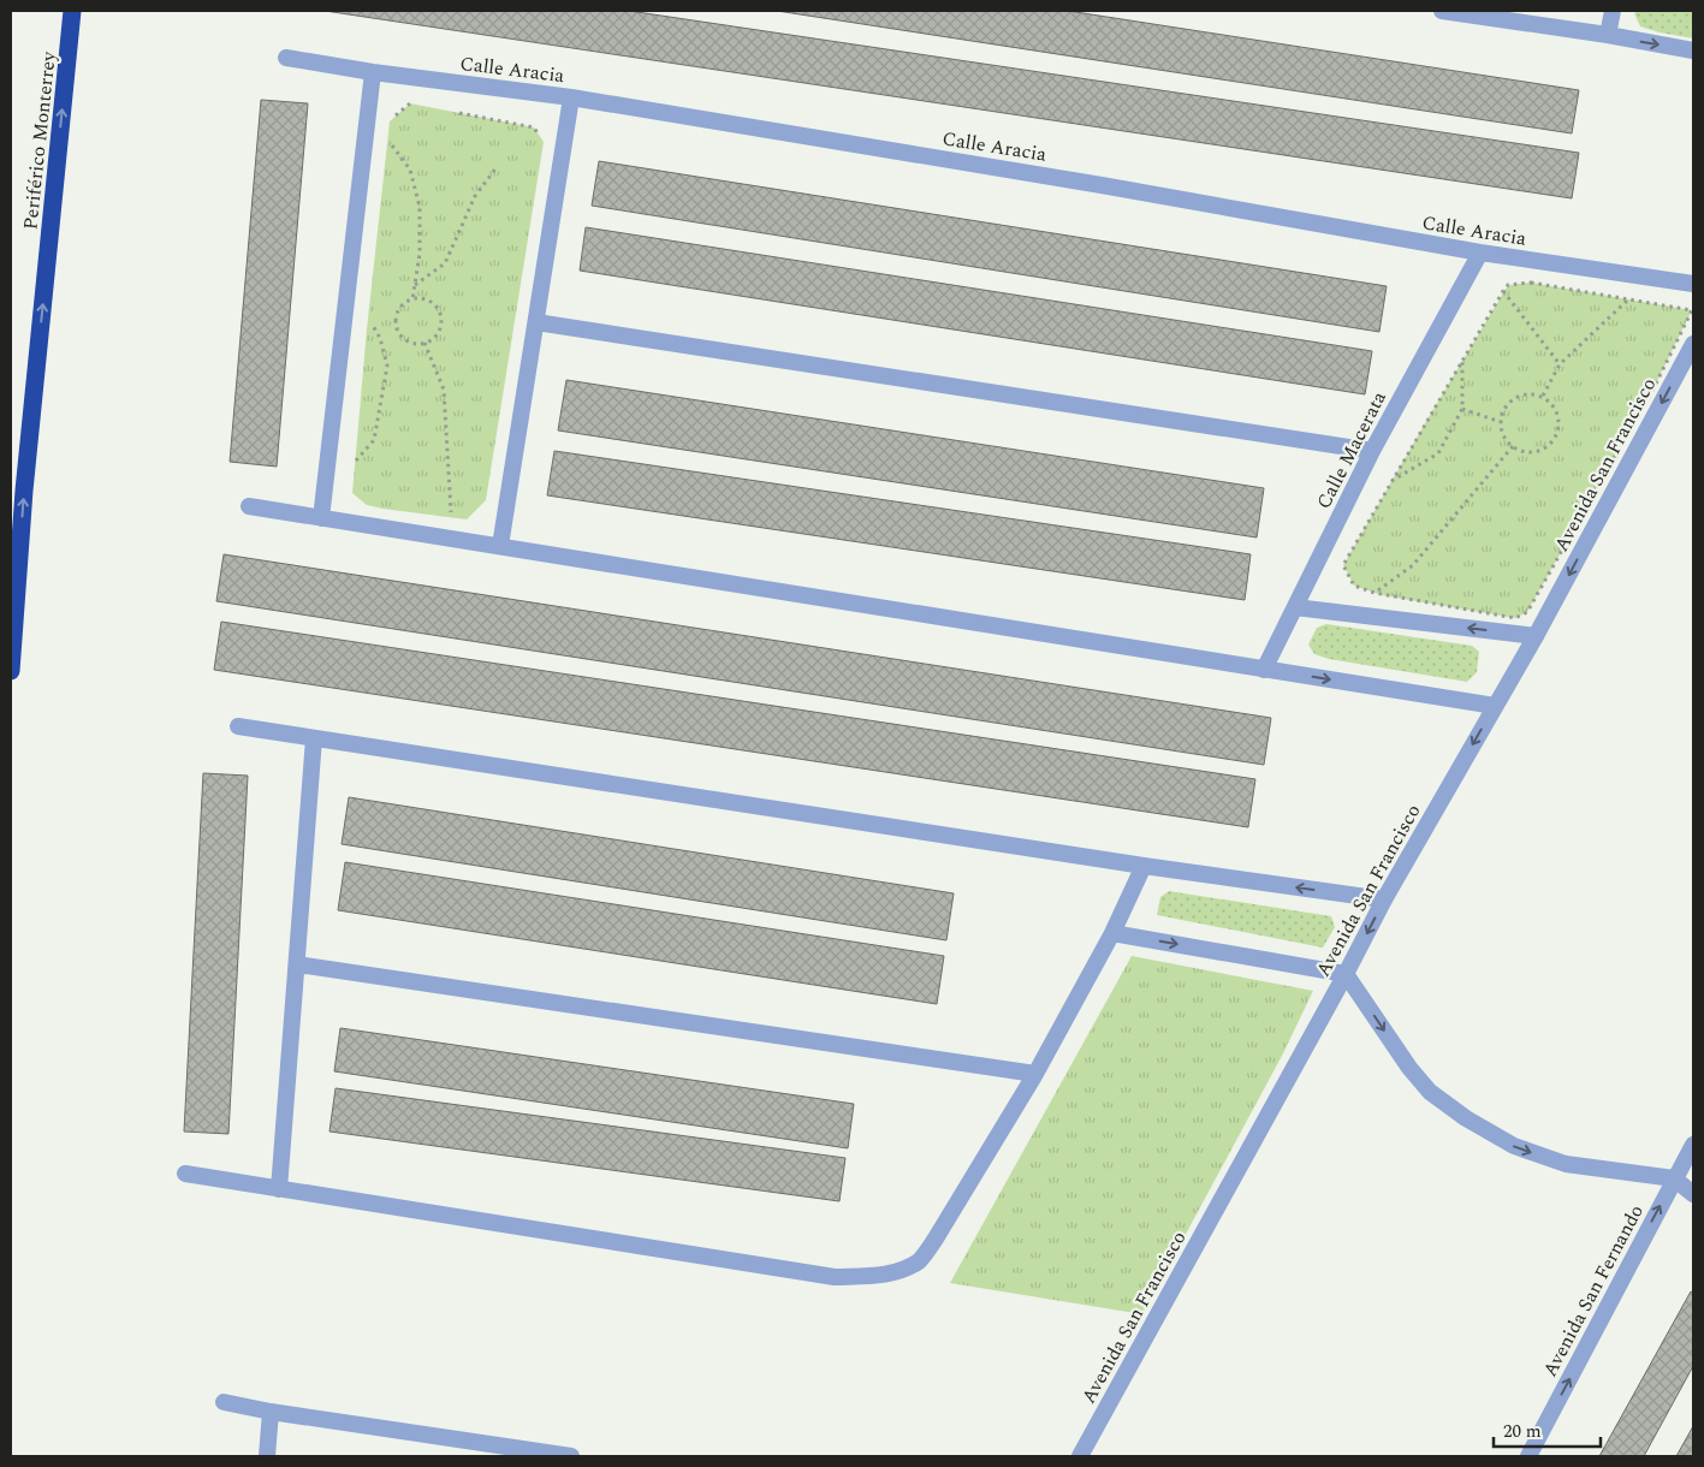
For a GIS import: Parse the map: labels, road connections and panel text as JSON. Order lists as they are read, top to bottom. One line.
{"streets":{"highway":["Periférico Monterrey"],"street":["Calle Aracia","Calle Macerata","Avenida San Francisco","Avenida San Fernando"]},"crossings":[["Calle Aracia","Calle Macerata"]],"one_way":["Periférico Monterrey","Avenida San Francisco","Avenida San Fernando"],"scale_bar":"20 m"}
